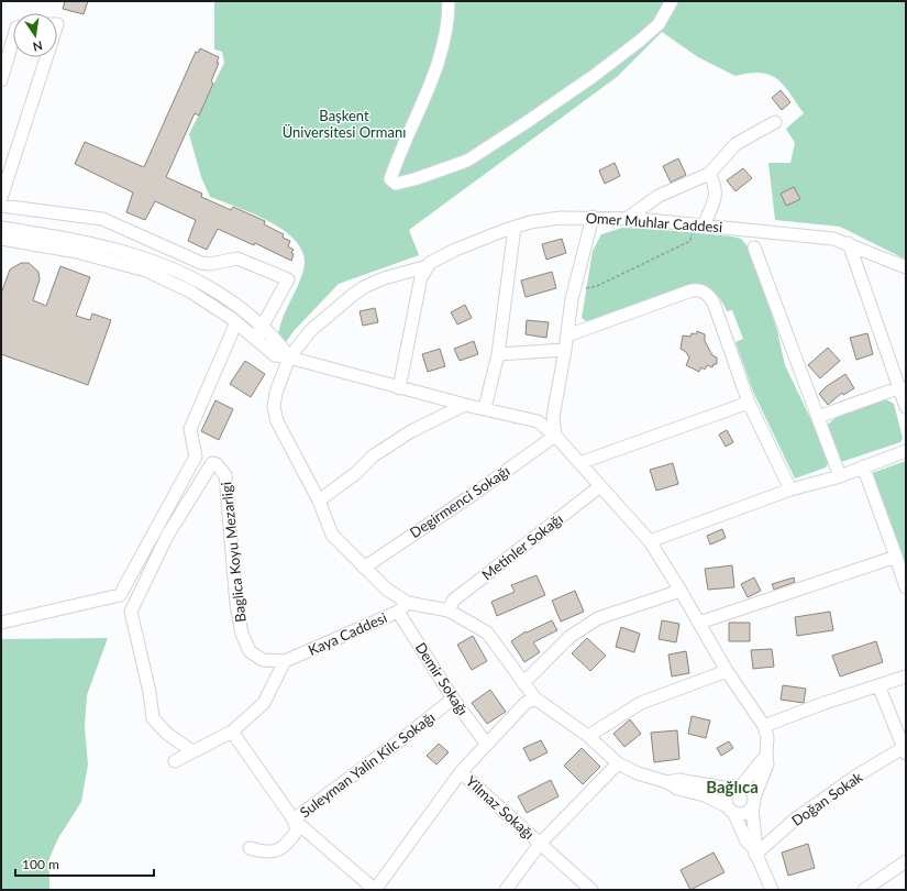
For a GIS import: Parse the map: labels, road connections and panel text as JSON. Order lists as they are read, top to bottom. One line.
{"streets":{"street":["Omer Muhlar Caddesi","Degirmenci Sokağı","Metinler Sokağı","Baglica Koyu Mezarligi","Kaya Caddesi","Demir Sokağı","Suleyman Yalin Kilc Sokağı","Doğan Sokak","Yilmaz Sokağı"]},"crossings":[["Omer Muhlar Caddesi","Degirmenci Sokağı"],["Omer Muhlar Caddesi","Kaya Caddesi"],["Baglica Koyu Mezarligi","Kaya Caddesi"],["Kaya Caddesi","Demir Sokağı"],["Demir Sokağı","Suleyman Yalin Kilc Sokağı"]],"districts":["Bağlıca"],"parks":["Başkent Üniversitesi Ormanı"],"scale_bar":"100 m","north":"bottom"}
